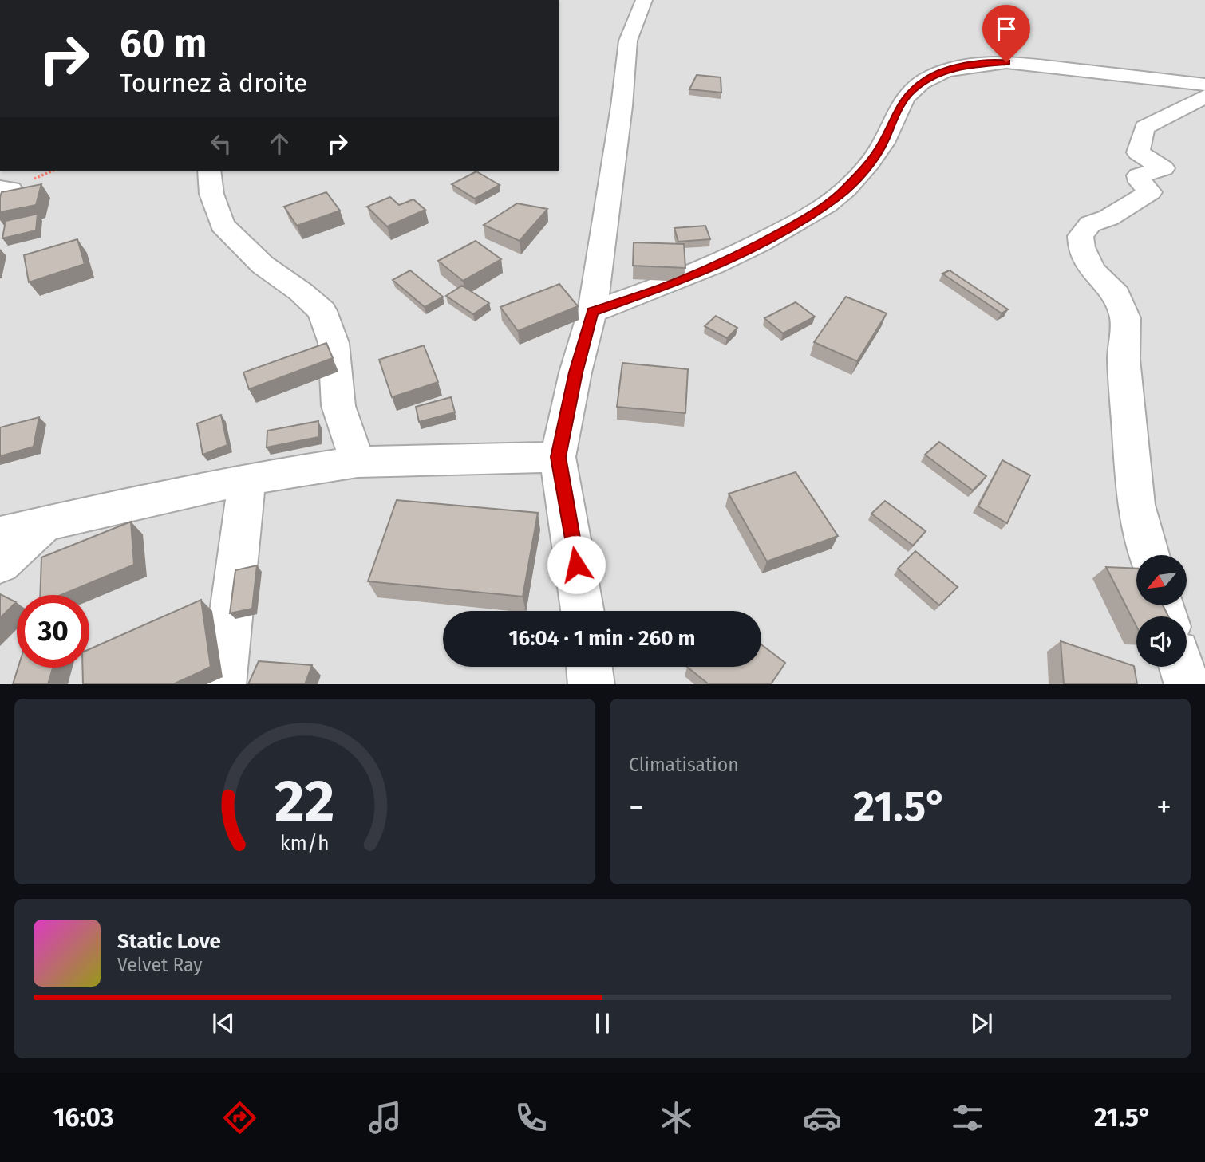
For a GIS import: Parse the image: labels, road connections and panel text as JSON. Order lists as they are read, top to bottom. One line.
{"north":"bottom left","page":{"turn":["60 m","Tournez à droite"],"limit":"30","trip":"16:04 · 1 min · 260 m","tile":"Climatisation","heat":["−","21.5°","+"],"song":["Static Love","Velvet Ray"],"tabs":["16:03","21.5°"],"gauge":["22","km/h"]}}
